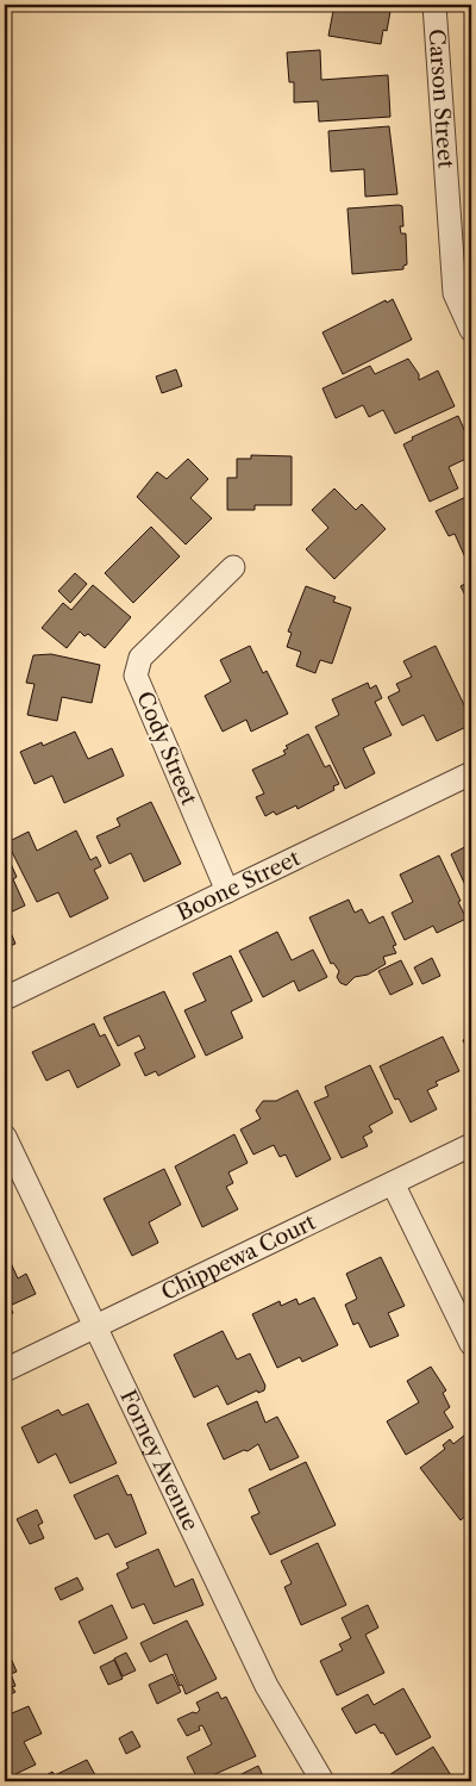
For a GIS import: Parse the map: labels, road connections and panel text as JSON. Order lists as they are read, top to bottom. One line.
{"streets":{"street":["Carson Street","Cody Street","Boone Street","Chippewa Court","Forney Avenue"]},"crossings":[["Cody Street","Boone Street"],["Chippewa Court","Forney Avenue"]]}
